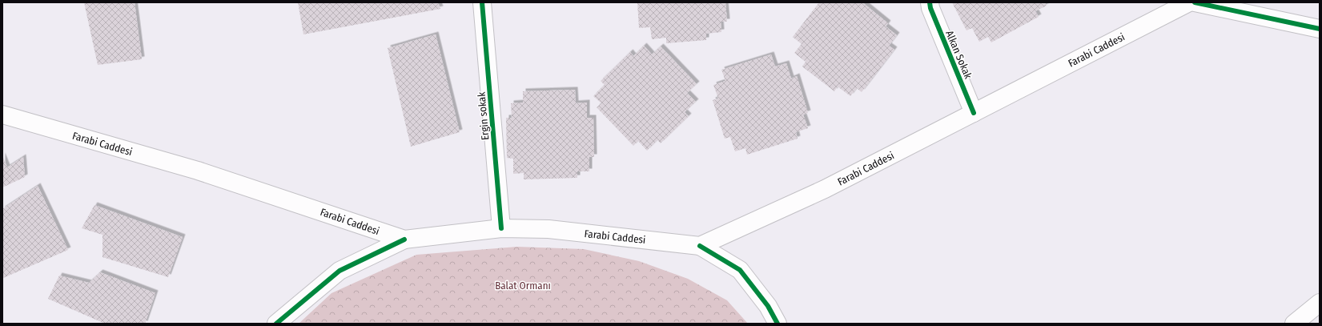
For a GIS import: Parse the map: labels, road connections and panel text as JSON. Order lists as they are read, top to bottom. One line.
{"streets":{"main road":["Farabi Caddesi","Alkan Sokak","Ergin sokak"]},"crossings":[["Farabi Caddesi","Alkan Sokak"],["Farabi Caddesi","Ergin sokak"]],"parks":["Balat Ormanı"]}
